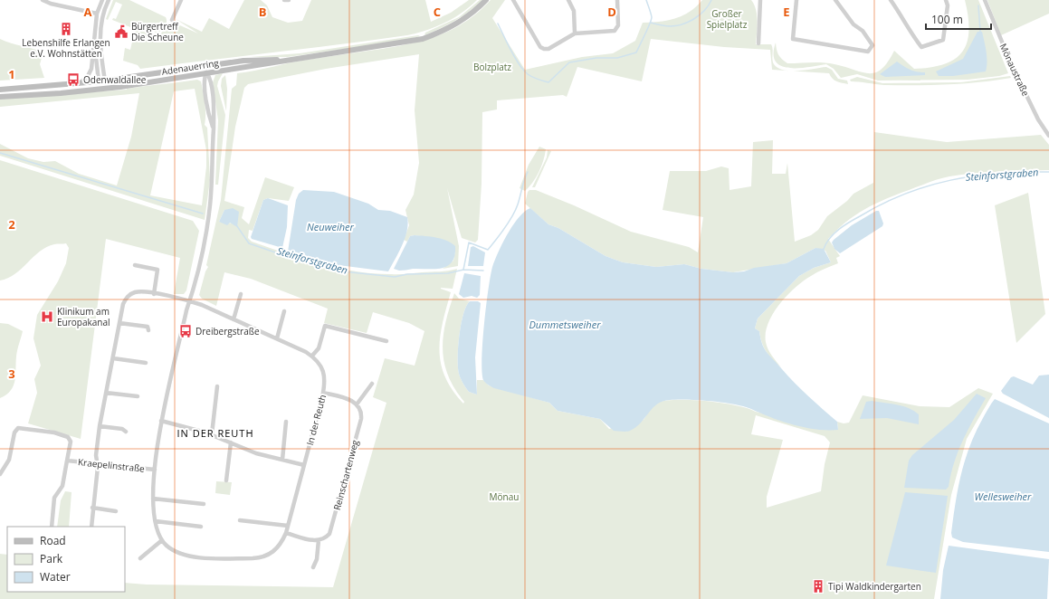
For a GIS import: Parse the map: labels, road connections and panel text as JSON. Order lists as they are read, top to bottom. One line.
{"streets":{"main road":["Adenauerring"],"street":["Mönaustraße","In der Reuth","Kraepelinstraße","Reinschartenweg"]},"districts":["IN DER REUTH"],"water":["Steinforstgraben","Neuweiher","Dummetsweiher","Wellesweiher"],"parks":["Großer Spielplatz","Bolzplatz","Mönau"],"places":{"building":["Lebenshilfe Erlangen e.V. Wohnstätten","Tipi Waldkindergarten"],"public building":["Bürgertreff Die Scheune"],"bus stop":["Odenwaldallee","Dreibergstraße"],"hospital":["Klinikum am Europakanal"]},"legend":["Road","Park","Water"],"scale_bar":"100 m","grid":{"columns":["A","B","C","D","E"],"rows":["1","2","3"]}}
